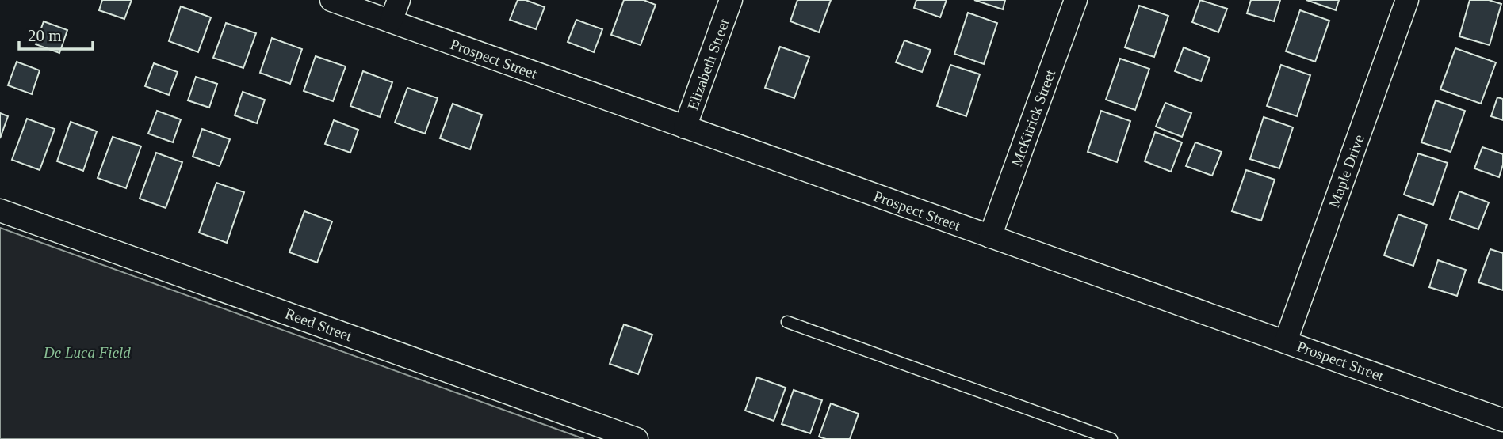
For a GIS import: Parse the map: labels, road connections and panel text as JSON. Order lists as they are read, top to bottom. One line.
{"streets":{"street":["Prospect Street","Elizabeth Street","McKitrick Street","Maple Drive","Reed Street"]},"crossings":[["Prospect Street","Elizabeth Street"],["Prospect Street","McKitrick Street"],["Prospect Street","Maple Drive"]],"parks":["De Luca Field"],"scale_bar":"20 m"}
